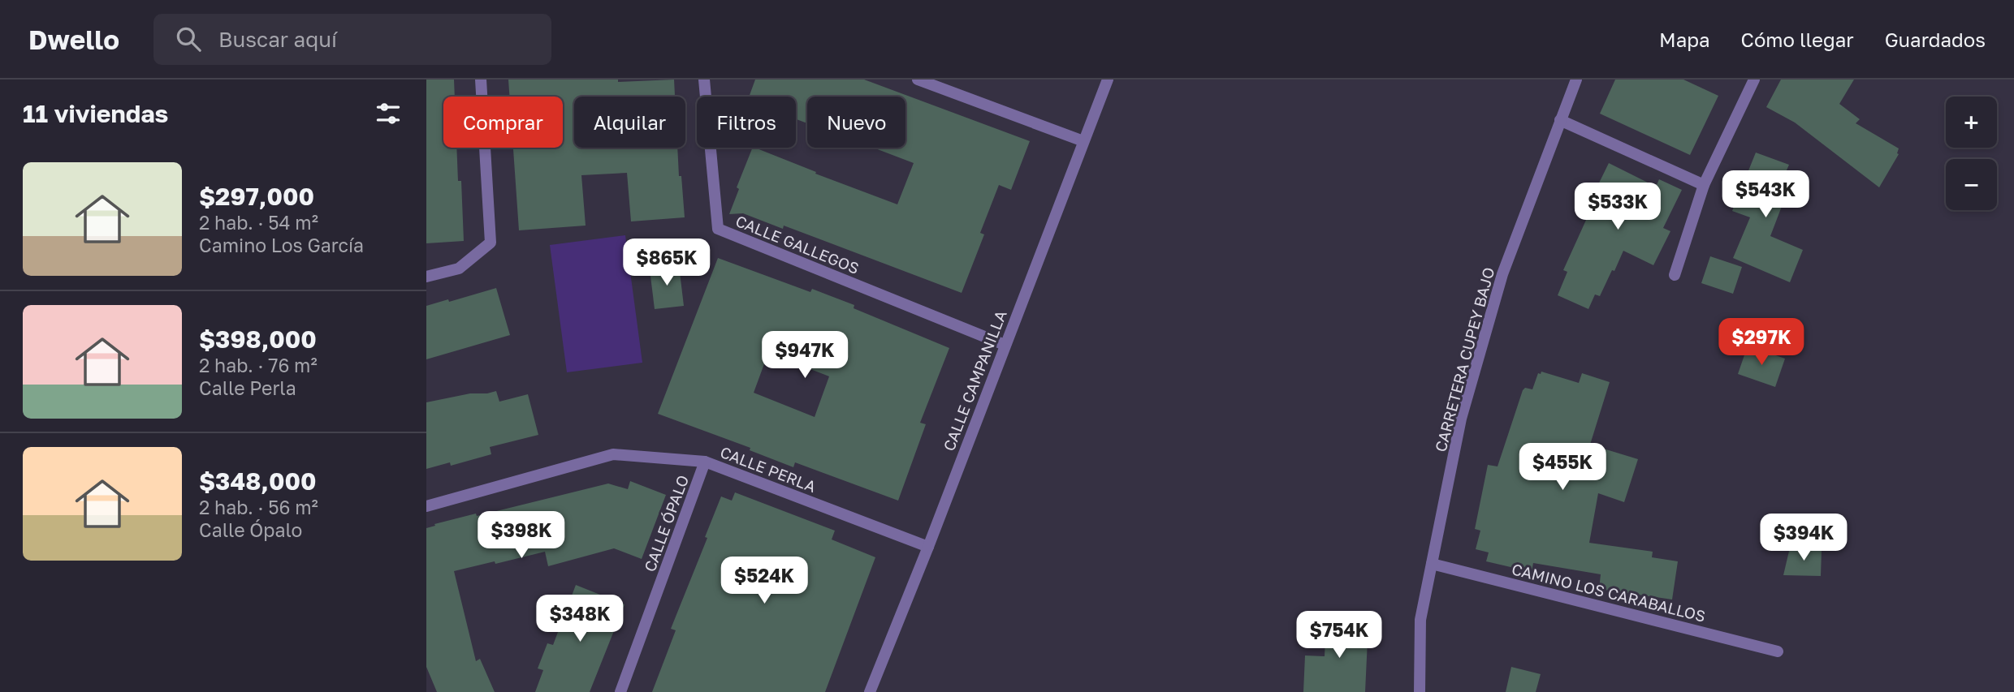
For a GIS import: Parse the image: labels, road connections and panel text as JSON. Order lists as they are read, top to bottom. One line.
{"streets":{"street":["CALLE GALLEGOS","CARRETERA CUPEY BAJO","CALLE CAMPANILLA","CALLE PERLA","CALLE ÓPALO","CAMINO LOS CARABALLOS"]},"crossings":[["CALLE GALLEGOS","CALLE CAMPANILLA"],["CARRETERA CUPEY BAJO","CAMINO LOS CARABALLOS"],["CALLE CAMPANILLA","CALLE PERLA"],["CALLE PERLA","CALLE ÓPALO"]],"page":{"header":"Dwello","search":"Buscar aquí","nav":["Mapa","Cómo llegar","Guardados"],"heading":"11 viviendas","map_buttons":["+","−"],"chip":["Comprar","Alquilar","Filtros","Nuevo"],"list":[{"name":"$297,000","note":"2 hab. · 54 m² · Camino Los García"},{"name":"$398,000","note":"2 hab. · 76 m² · Calle Perla"},{"name":"$348,000","note":"2 hab. · 56 m² · Calle Ópalo"}],"price":["$543K","$533K","$865K","$297K","$947K","$455K","$398K","$394K","$524K","$348K","$754K"]}}
